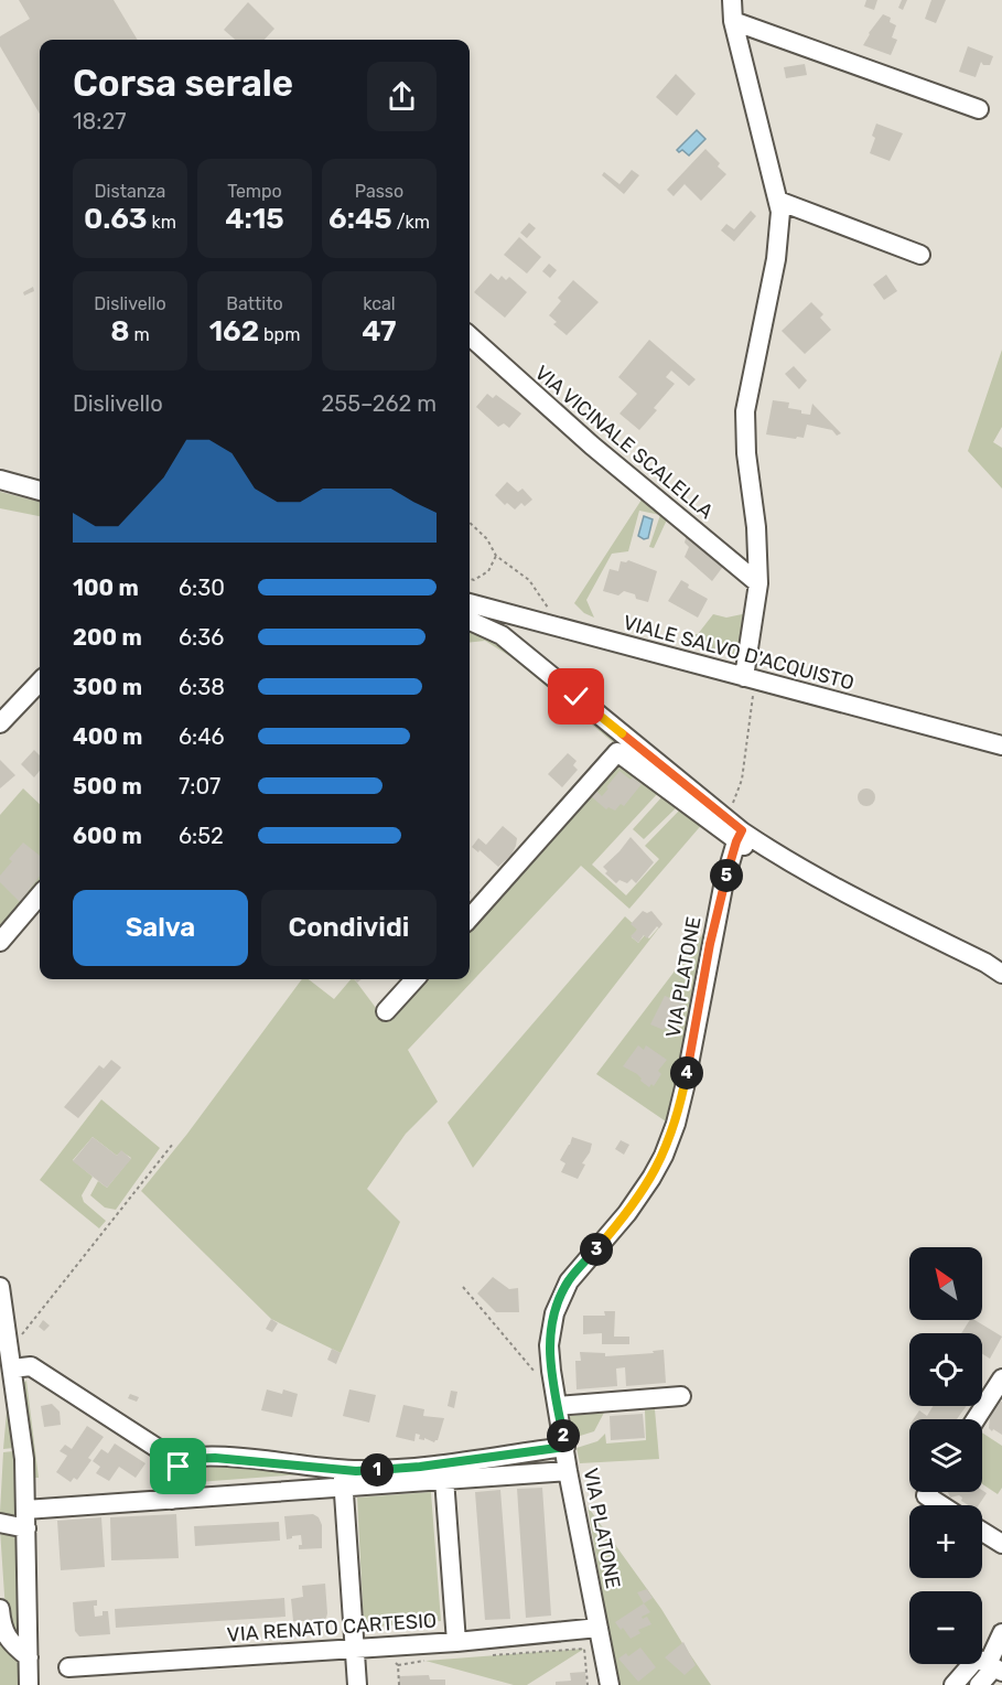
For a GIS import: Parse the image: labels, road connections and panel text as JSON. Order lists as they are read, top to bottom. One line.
{"streets":{"street":["VIA VICINALE SCALELLA","VIALE SALVO D'ACQUISTO","VIA PLATONE","VIA RENATO CARTESIO"]},"crossings":[["VIA PLATONE","VIA RENATO CARTESIO"]],"north":"top left","page":{"heading":["Corsa serale","18:27"],"stats":[["Distanza","0.63 km"],["Tempo","4:15"],["Passo","6:45 /km"],["Dislivello","8 m"],["Battito","162 bpm"],["kcal","47"]],"chart":["Dislivello","255–262 m"],"list":[{"name":"100 m","note":"6:30"},{"name":"200 m","note":"6:36"},{"name":"300 m","note":"6:38"},{"name":"400 m","note":"6:46"},{"name":"500 m","note":"7:07"},{"name":"600 m","note":"6:52"}],"pins":["5","4","3","2","1"],"buttons":["Salva","Condividi"],"map_buttons":["+","−"]}}
